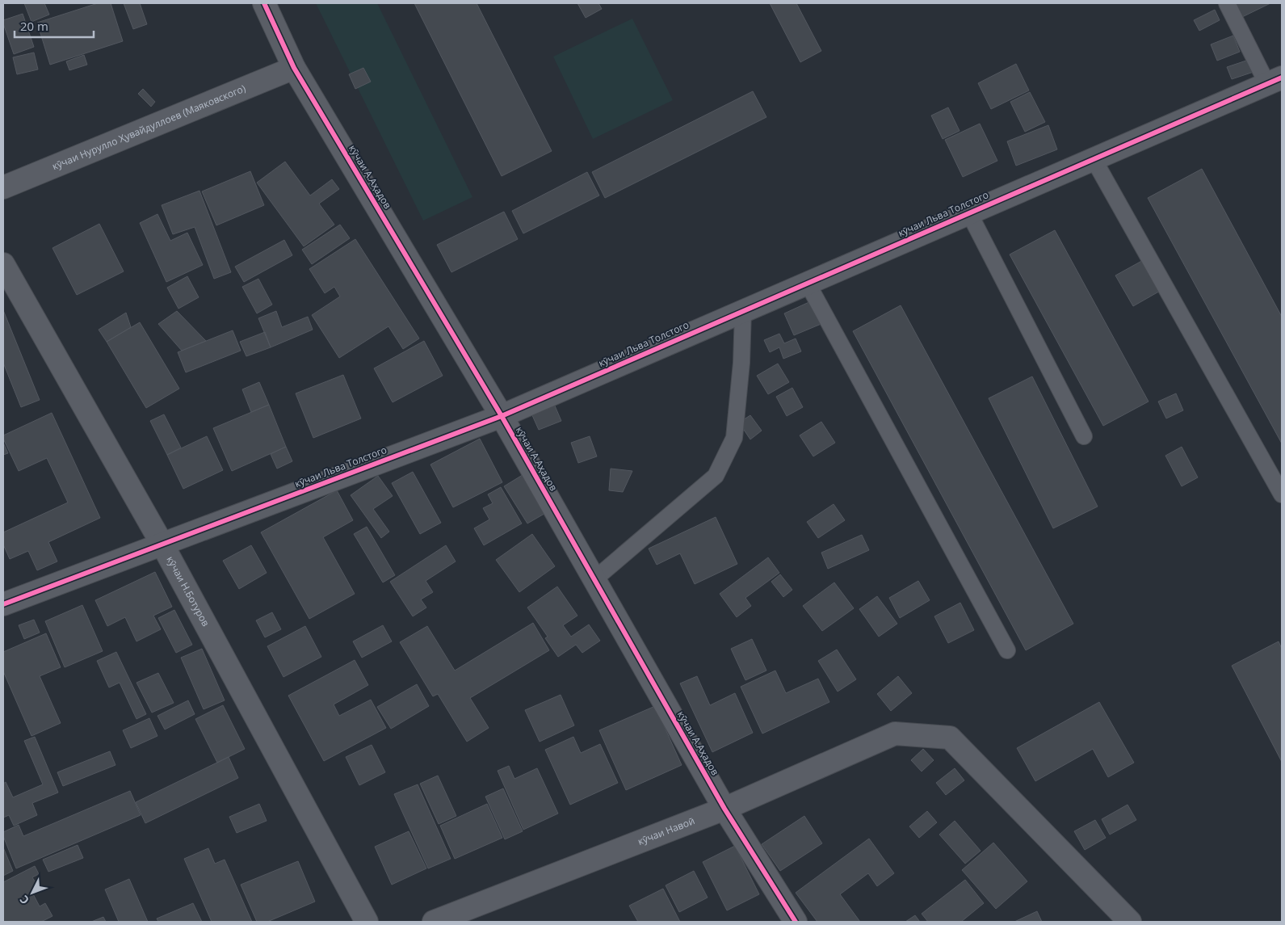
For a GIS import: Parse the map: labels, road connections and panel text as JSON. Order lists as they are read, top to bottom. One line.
{"streets":{"street":["кӯчаи Нурулло Ҳувайдуллоев (Маяковского)","кӯчаи А.Аҳадов","кӯчаи Льва Толстого","кӯчаи Н.Ботуров","кӯчаи Навоӣ"]},"crossings":[["кӯчаи Нурулло Ҳувайдуллоев (Маяковского)","кӯчаи А.Аҳадов"],["кӯчаи А.Аҳадов","кӯчаи Льва Толстого"],["кӯчаи А.Аҳадов","кӯчаи Навоӣ"],["кӯчаи Льва Толстого","кӯчаи Н.Ботуров"]],"scale_bar":"20 m","north":"bottom left"}
